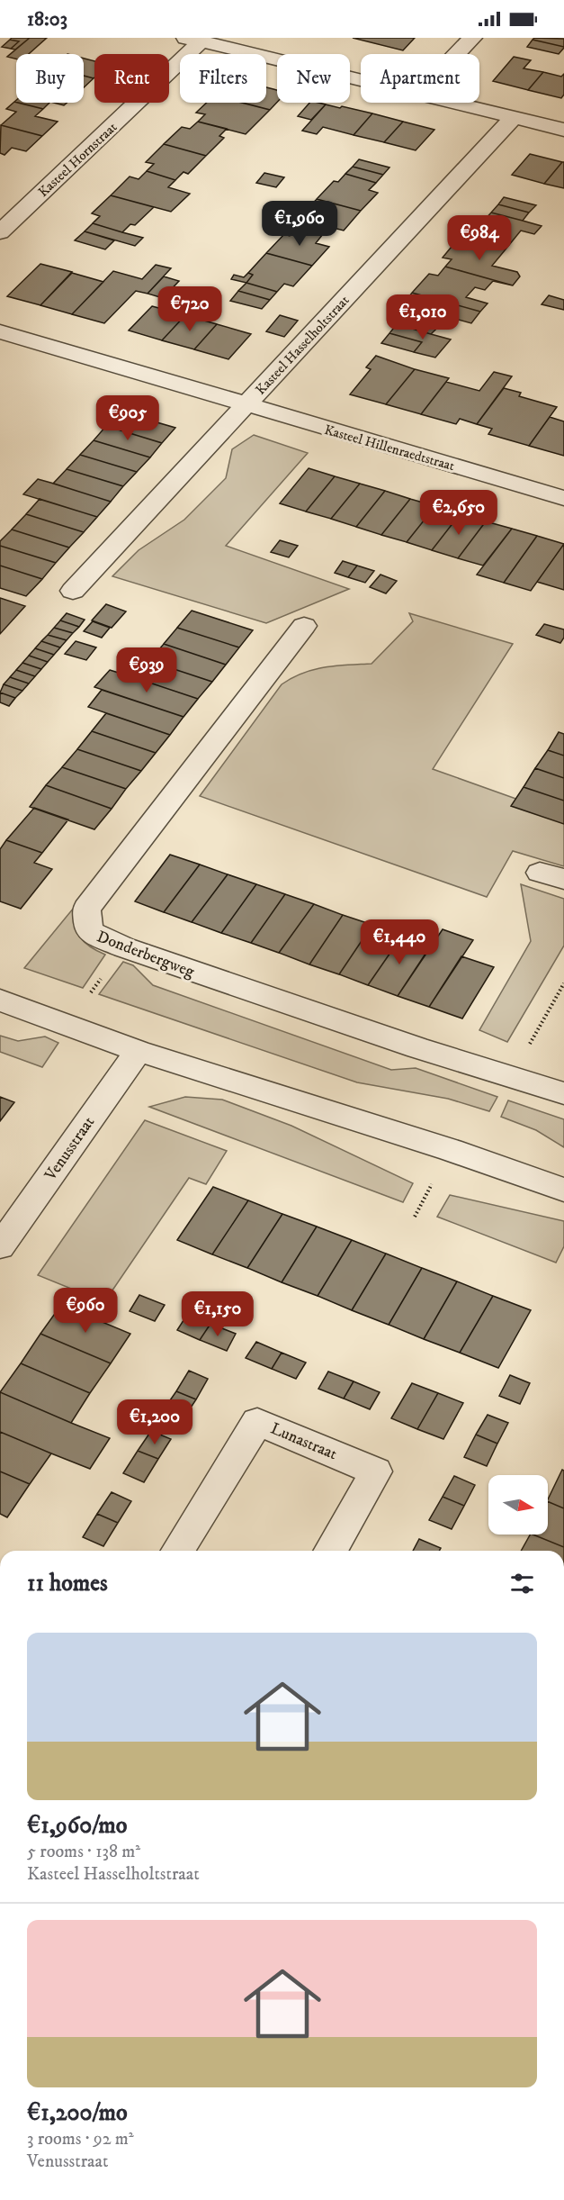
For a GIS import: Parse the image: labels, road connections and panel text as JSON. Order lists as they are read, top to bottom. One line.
{"streets":{"street":["Kasteel Hornstraat","Kasteel Hasselholtstraat","Kasteel Hillenraedtstraat","Donderbergweg","Venusstraat","Lunastraat"]},"crossings":[["Kasteel Hasselholtstraat","Kasteel Hillenraedtstraat"]],"north":"right","page":{"status":"18:03","chip":["Buy","Rent","Filters","New","Apartment"],"price":["€1,960","€984","€720","€1,010","€905","€2,650","€939","€1,440","€960","€1,150","€1,200"],"heading":"11 homes","list":[{"name":"€1,960/mo","note":"5 rooms · 138 m² · Kasteel Hasselholtstraat"},{"name":"€1,200/mo","note":"3 rooms · 92 m² · Venusstraat"}]}}
